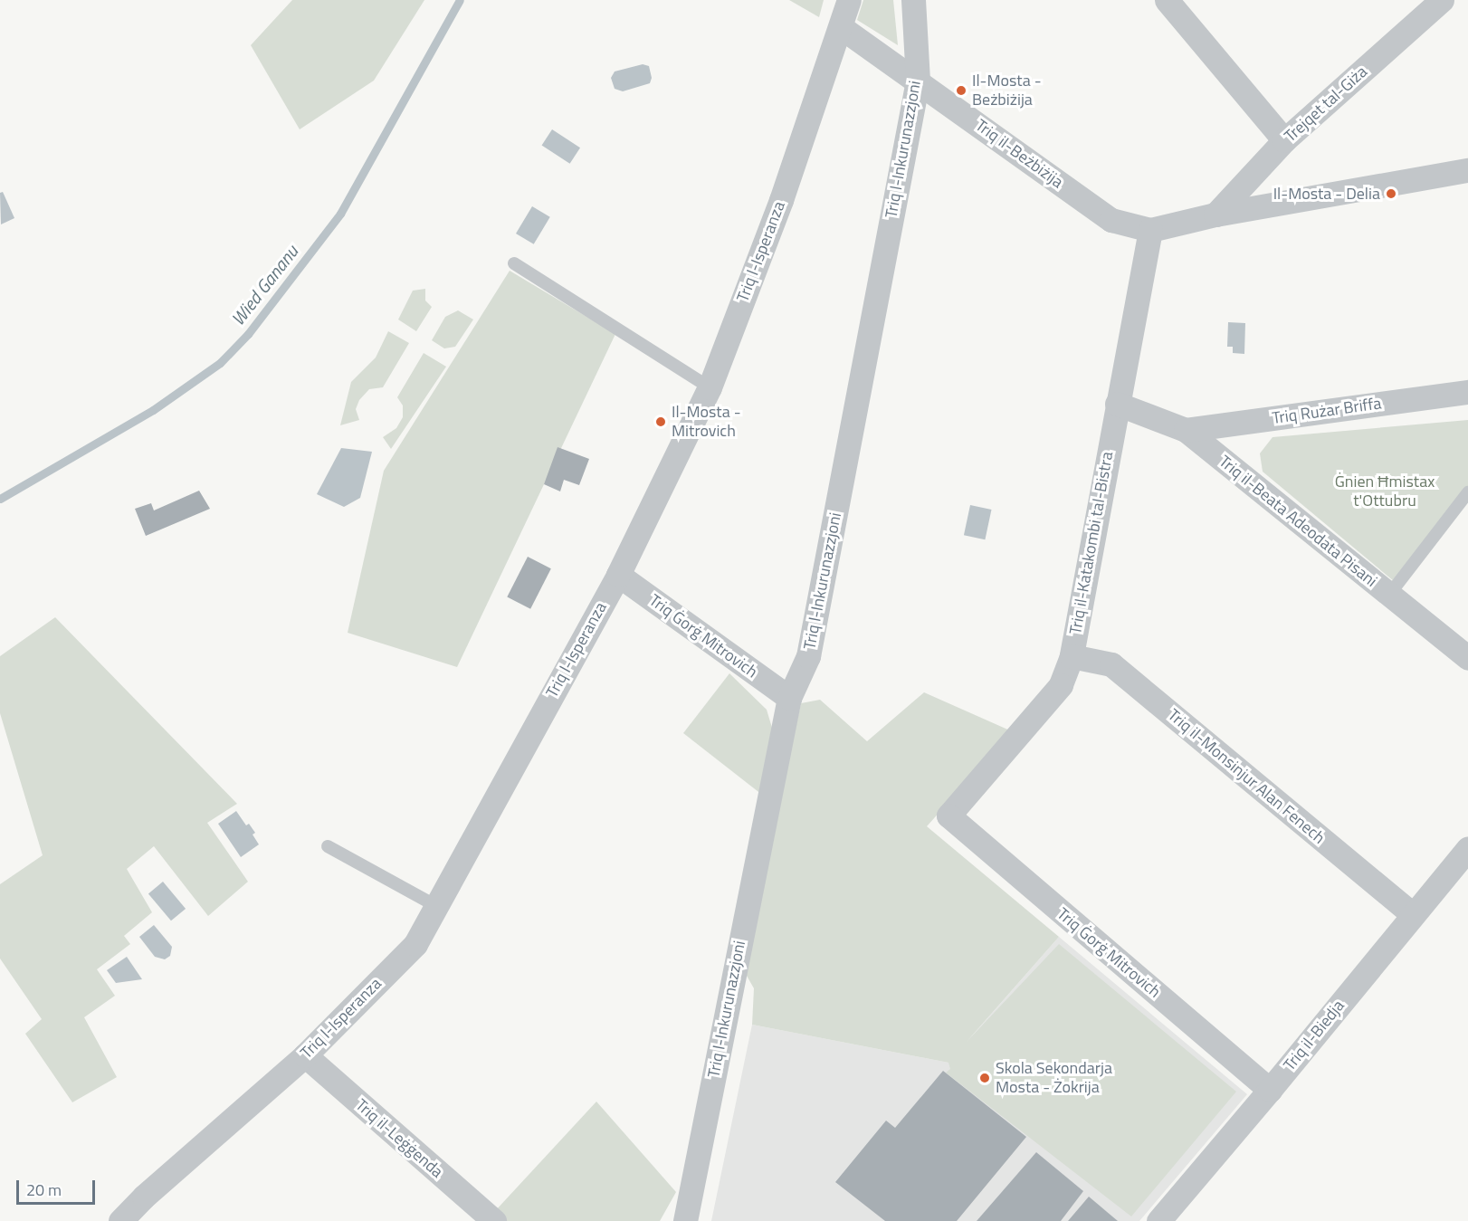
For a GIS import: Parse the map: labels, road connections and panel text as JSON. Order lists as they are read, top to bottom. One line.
{"streets":{"street":["Trejqet tal-Giża","Triq l-Inkurunazzjoni","Triq il-Beżbiżija","Triq l-Isperanza","Triq Rużar Briffa","Triq il-Beata Adeodata Pisani","Triq il-Katakombi tal-Bistra","Triq Ġorġ Mitrovich","Triq il-Monsinjur Alan Fenech","Triq il-Biedja","Triq il-Leġġenda"]},"crossings":[["Triq l-Inkurunazzjoni","Triq il-Beżbiżija"],["Triq l-Inkurunazzjoni","Triq Ġorġ Mitrovich"],["Triq il-Beżbiżija","Triq l-Isperanza"],["Triq il-Beżbiżija","Triq il-Katakombi tal-Bistra"],["Triq l-Isperanza","Triq Ġorġ Mitrovich"],["Triq l-Isperanza","Triq il-Leġġenda"],["Triq Rużar Briffa","Triq il-Beata Adeodata Pisani"],["Triq il-Beata Adeodata Pisani","Triq il-Katakombi tal-Bistra"],["Triq il-Katakombi tal-Bistra","Triq Ġorġ Mitrovich"],["Triq il-Katakombi tal-Bistra","Triq il-Monsinjur Alan Fenech"],["Triq Ġorġ Mitrovich","Triq il-Biedja"],["Triq il-Monsinjur Alan Fenech","Triq il-Biedja"]],"water":["Wied Gananu"],"parks":["Ġnien Ħmistax t'Ottubru"],"places":["Il-Mosta - Beżbiżija","Il-Mosta - Delia","Il-Mosta - Mitrovich","Skola Sekondarja Mosta - Żokrija"],"scale_bar":"20 m"}
